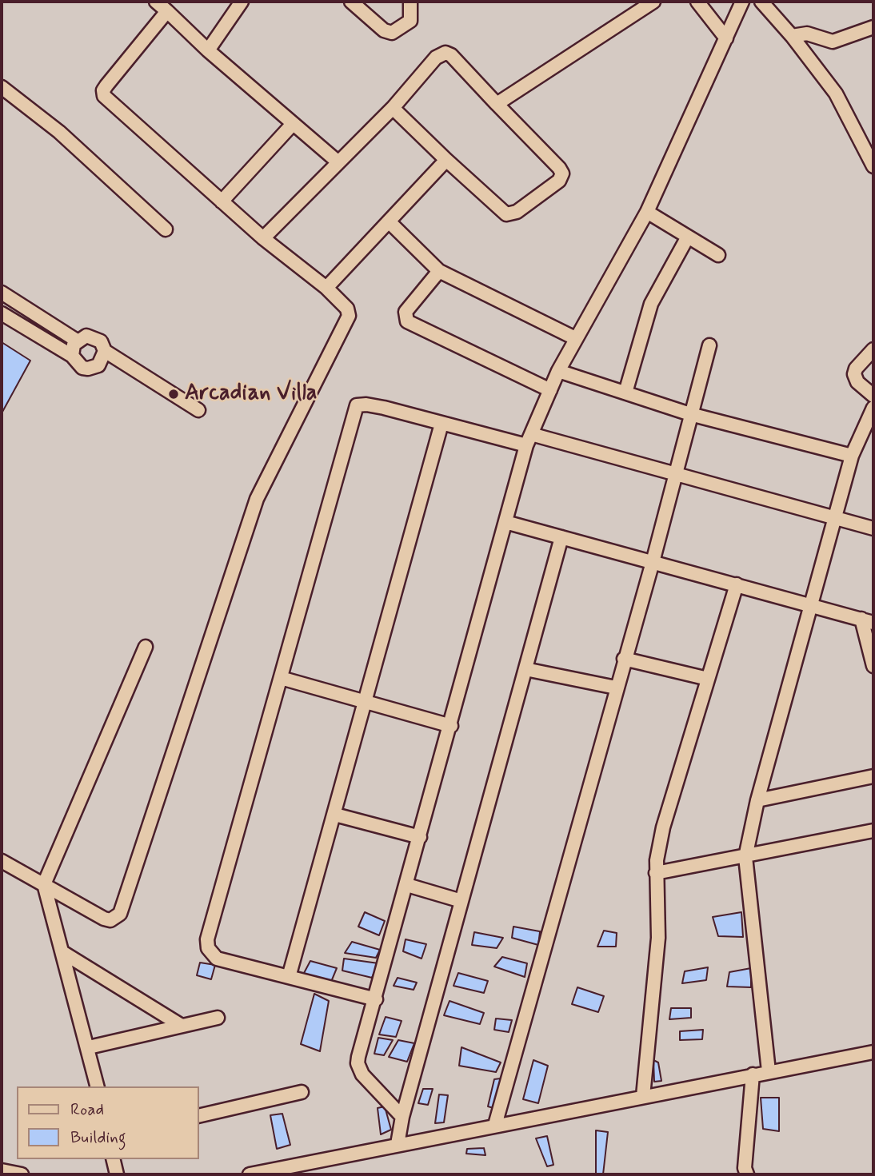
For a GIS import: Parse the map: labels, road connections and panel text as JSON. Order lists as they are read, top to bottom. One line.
{"places":["Arcadian Villa"],"legend":["Road","Building"]}
